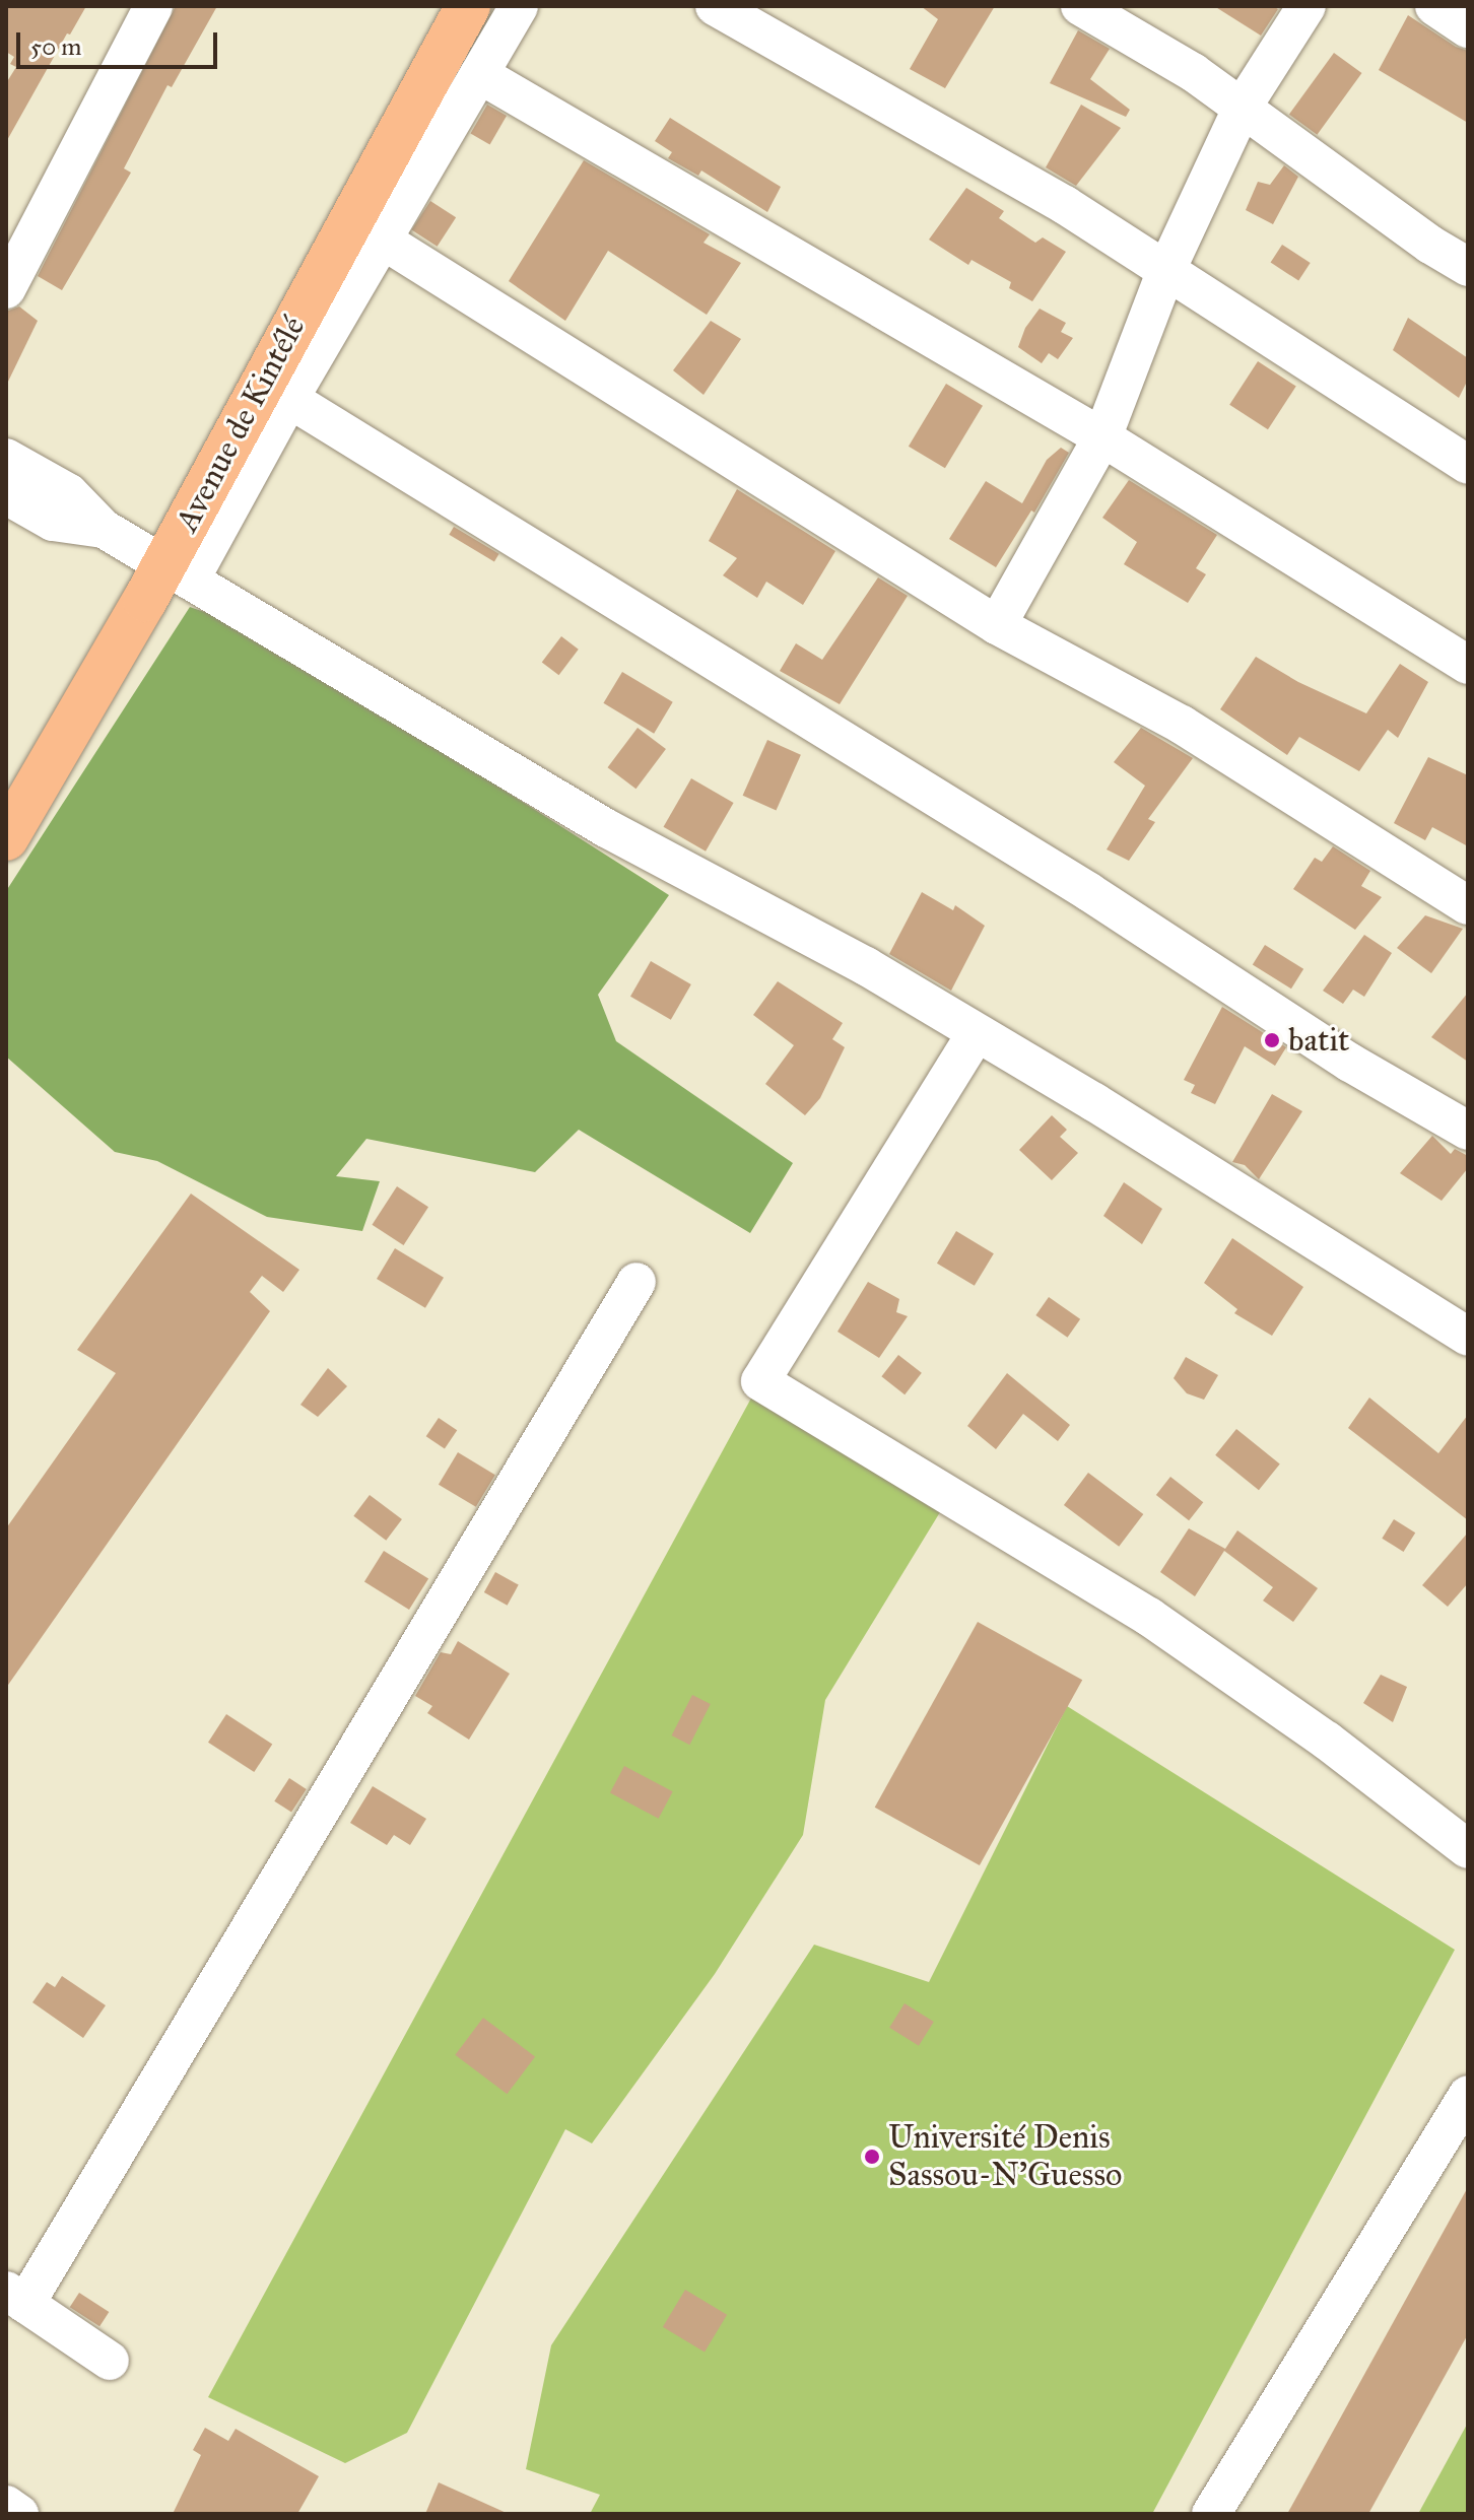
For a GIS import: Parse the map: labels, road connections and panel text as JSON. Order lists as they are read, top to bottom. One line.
{"streets":{"main road":["Avenue de Kintélé"]},"places":["batit","Université Denis Sassou-N'Guesso"],"scale_bar":"50 m"}
